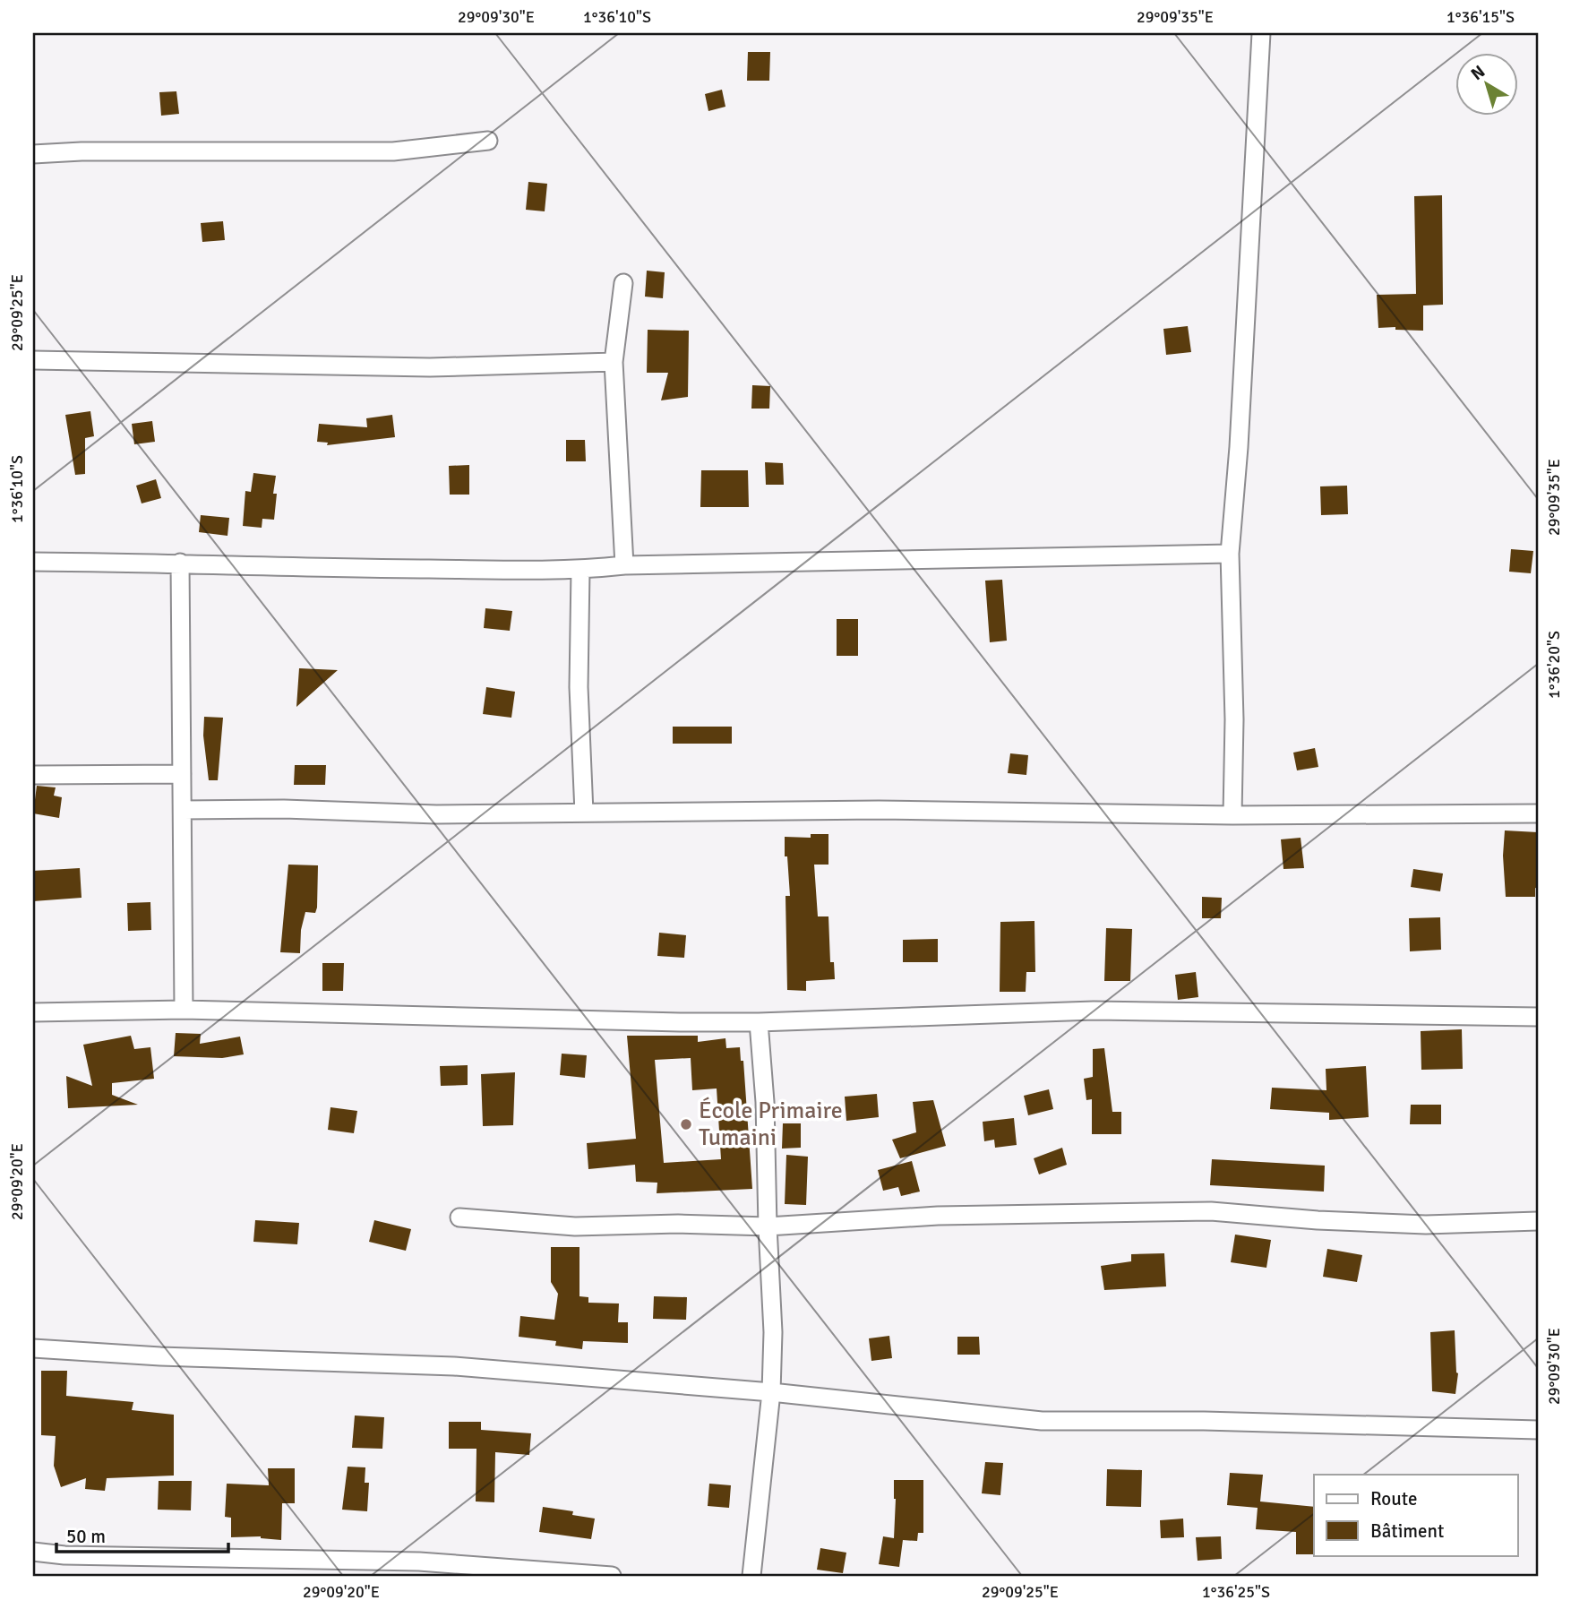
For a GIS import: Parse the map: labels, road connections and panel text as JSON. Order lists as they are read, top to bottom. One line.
{"places":["École Primaire Tumaini"],"legend":["Route","Bâtiment"],"scale_bar":"50 m","north":"top left","coordinates":["29°09'30\"E","1°36'10\"S","29°09'35\"E","1°36'15\"S","29°09'25\"E","1°36'20\"S","29°09'20\"E","1°36'25\"S"]}
